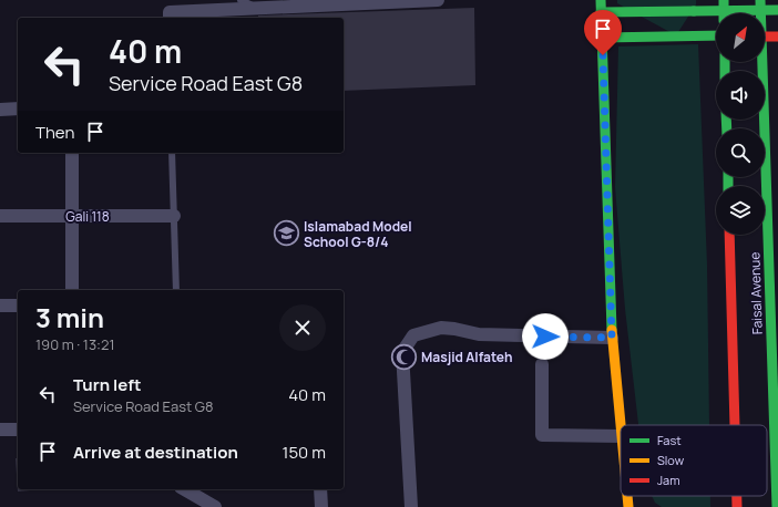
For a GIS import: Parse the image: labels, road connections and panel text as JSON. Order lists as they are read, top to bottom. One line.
{"streets":{"main road":["Faisal Avenue"],"street":["Gali 118"]},"places":{"school or university":["Islamabad Model School G-8/4"],"mosque":["Masjid Alfateh"]},"legend":["Fast","Slow","Jam"],"north":"top right","page":{"turn":["40 m","Service Road East G8"],"then":"Then","heading":["3 min","190 m · 13:21"],"list":[{"name":"Turn left","note":"Service Road East G8","value":"40 m"},{"name":"Arrive at destination","value":"150 m"}]}}
